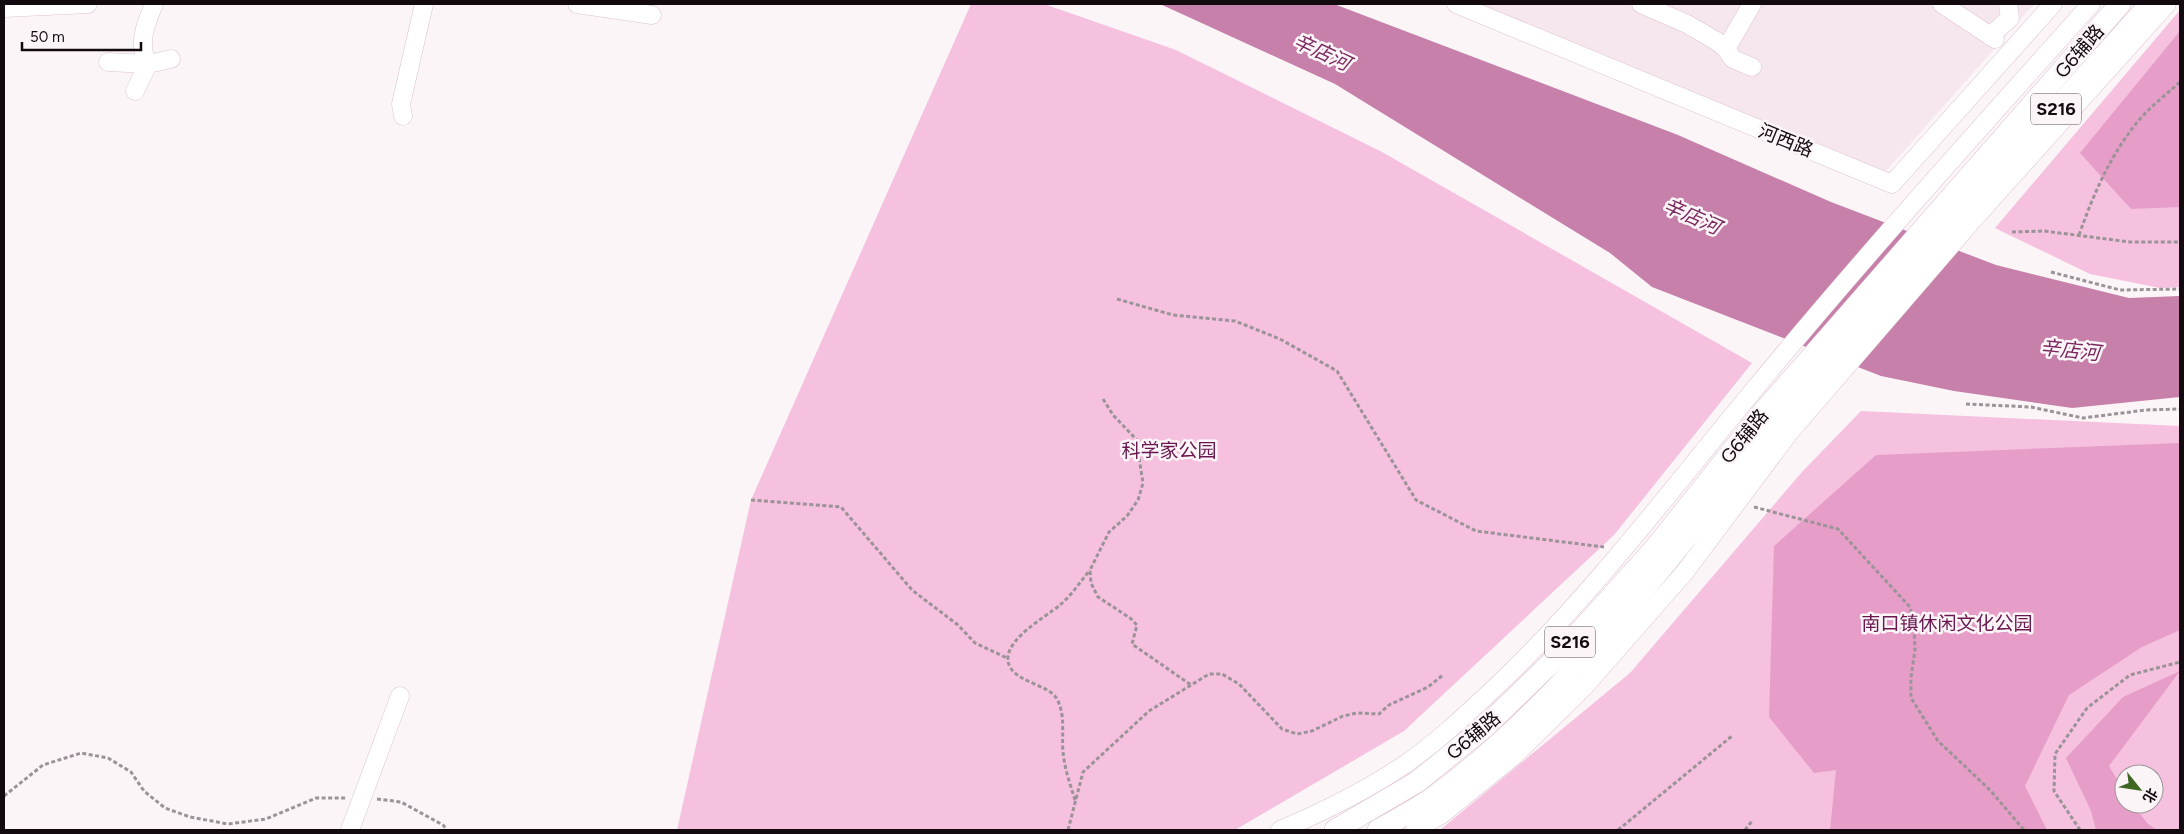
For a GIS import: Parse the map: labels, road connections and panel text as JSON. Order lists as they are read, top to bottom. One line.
{"streets":{"main road":["G6辅路","S216"],"street":["河西路"]},"water":["辛店河"],"parks":["科学家公园","南口镇休闲文化公园"],"scale_bar":"50 m","north":"bottom right"}
